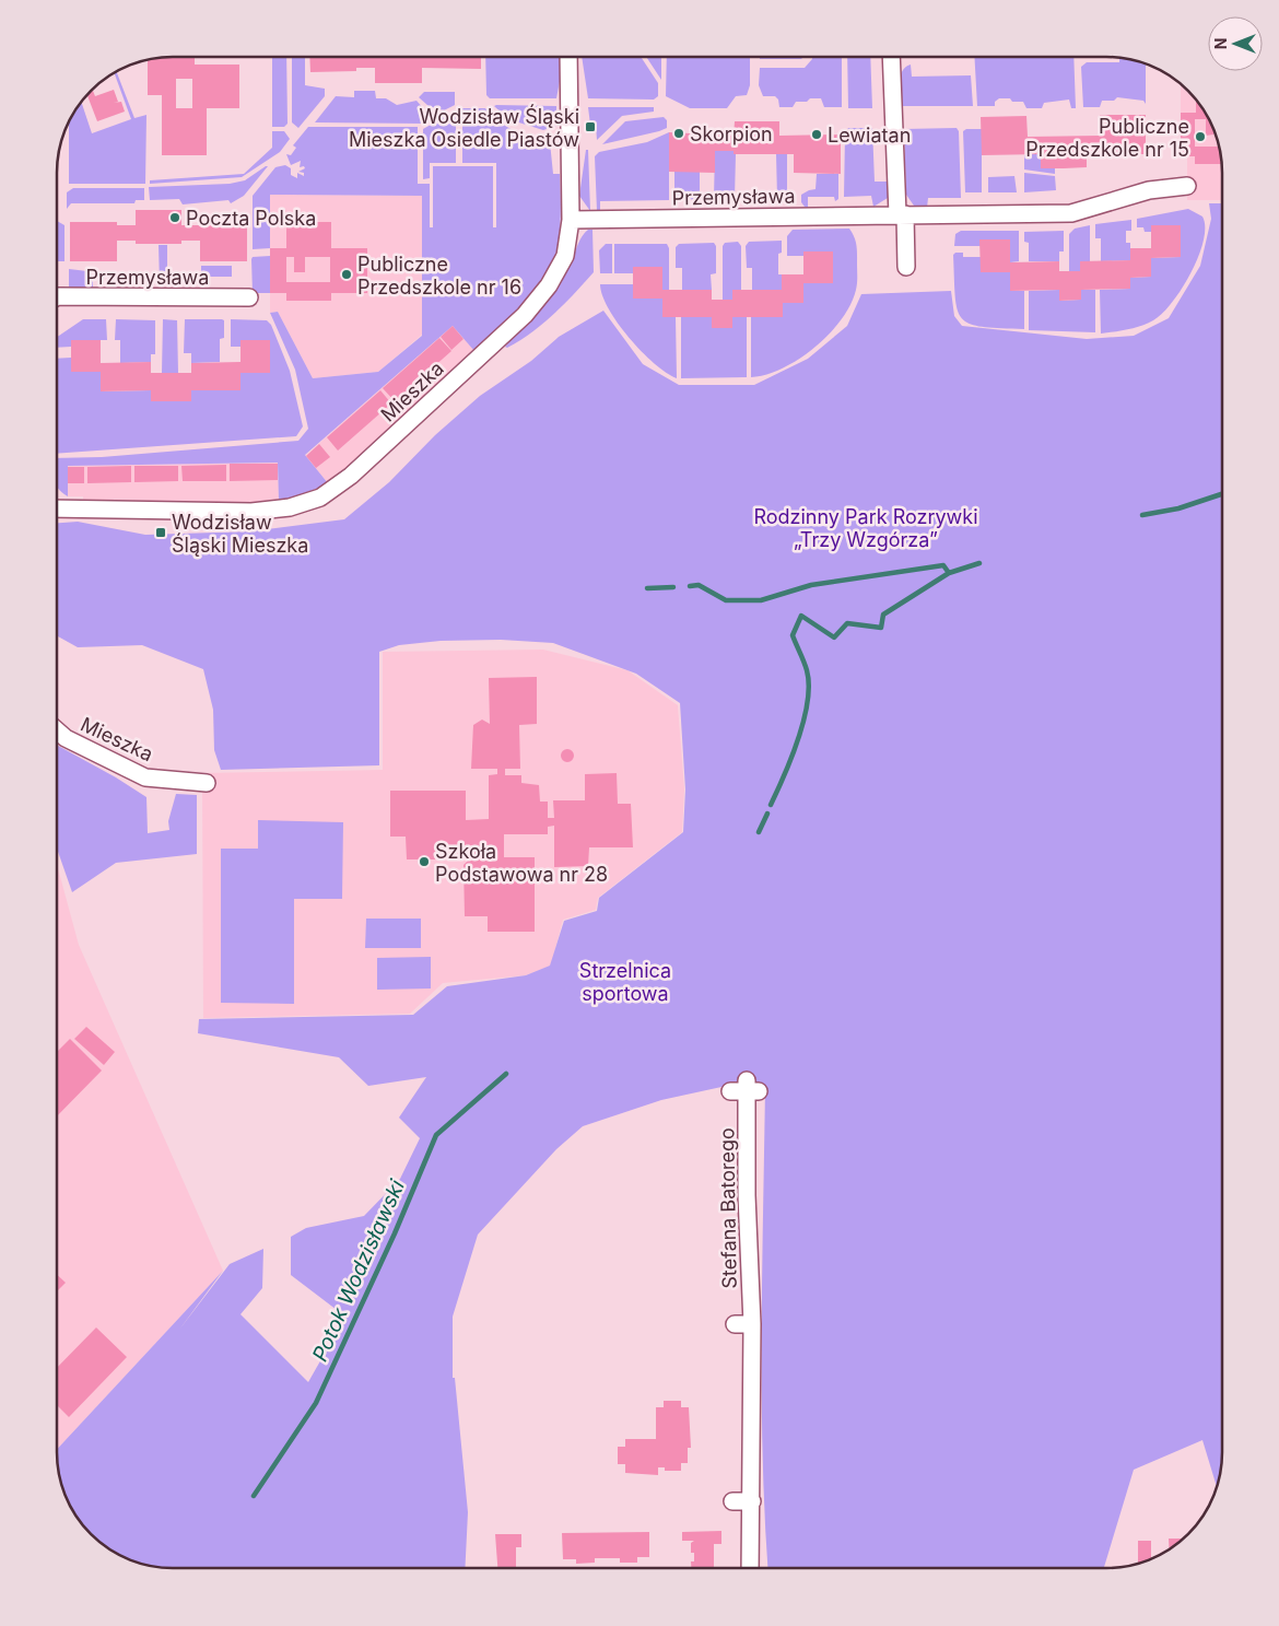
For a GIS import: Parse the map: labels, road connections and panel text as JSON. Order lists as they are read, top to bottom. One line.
{"streets":{"street":["Przemysława","Mieszka","Stefana Batorego"]},"crossings":[["Przemysława","Mieszka"]],"water":["Potok Wodzisławski"],"parks":["Rodzinny Park Rozrywki „Trzy Wzgórza”","Strzelnica sportowa"],"places":{"transit":["Wodzisław Śląski Mieszka Osiedle Piastów","Wodzisław Śląski Mieszka"],"other":["Skorpion","Lewiatan","Publiczne Przedszkole nr 15","Poczta Polska","Publiczne Przedszkole nr 16","Szkoła Podstawowa nr 28"]},"north":"left"}
